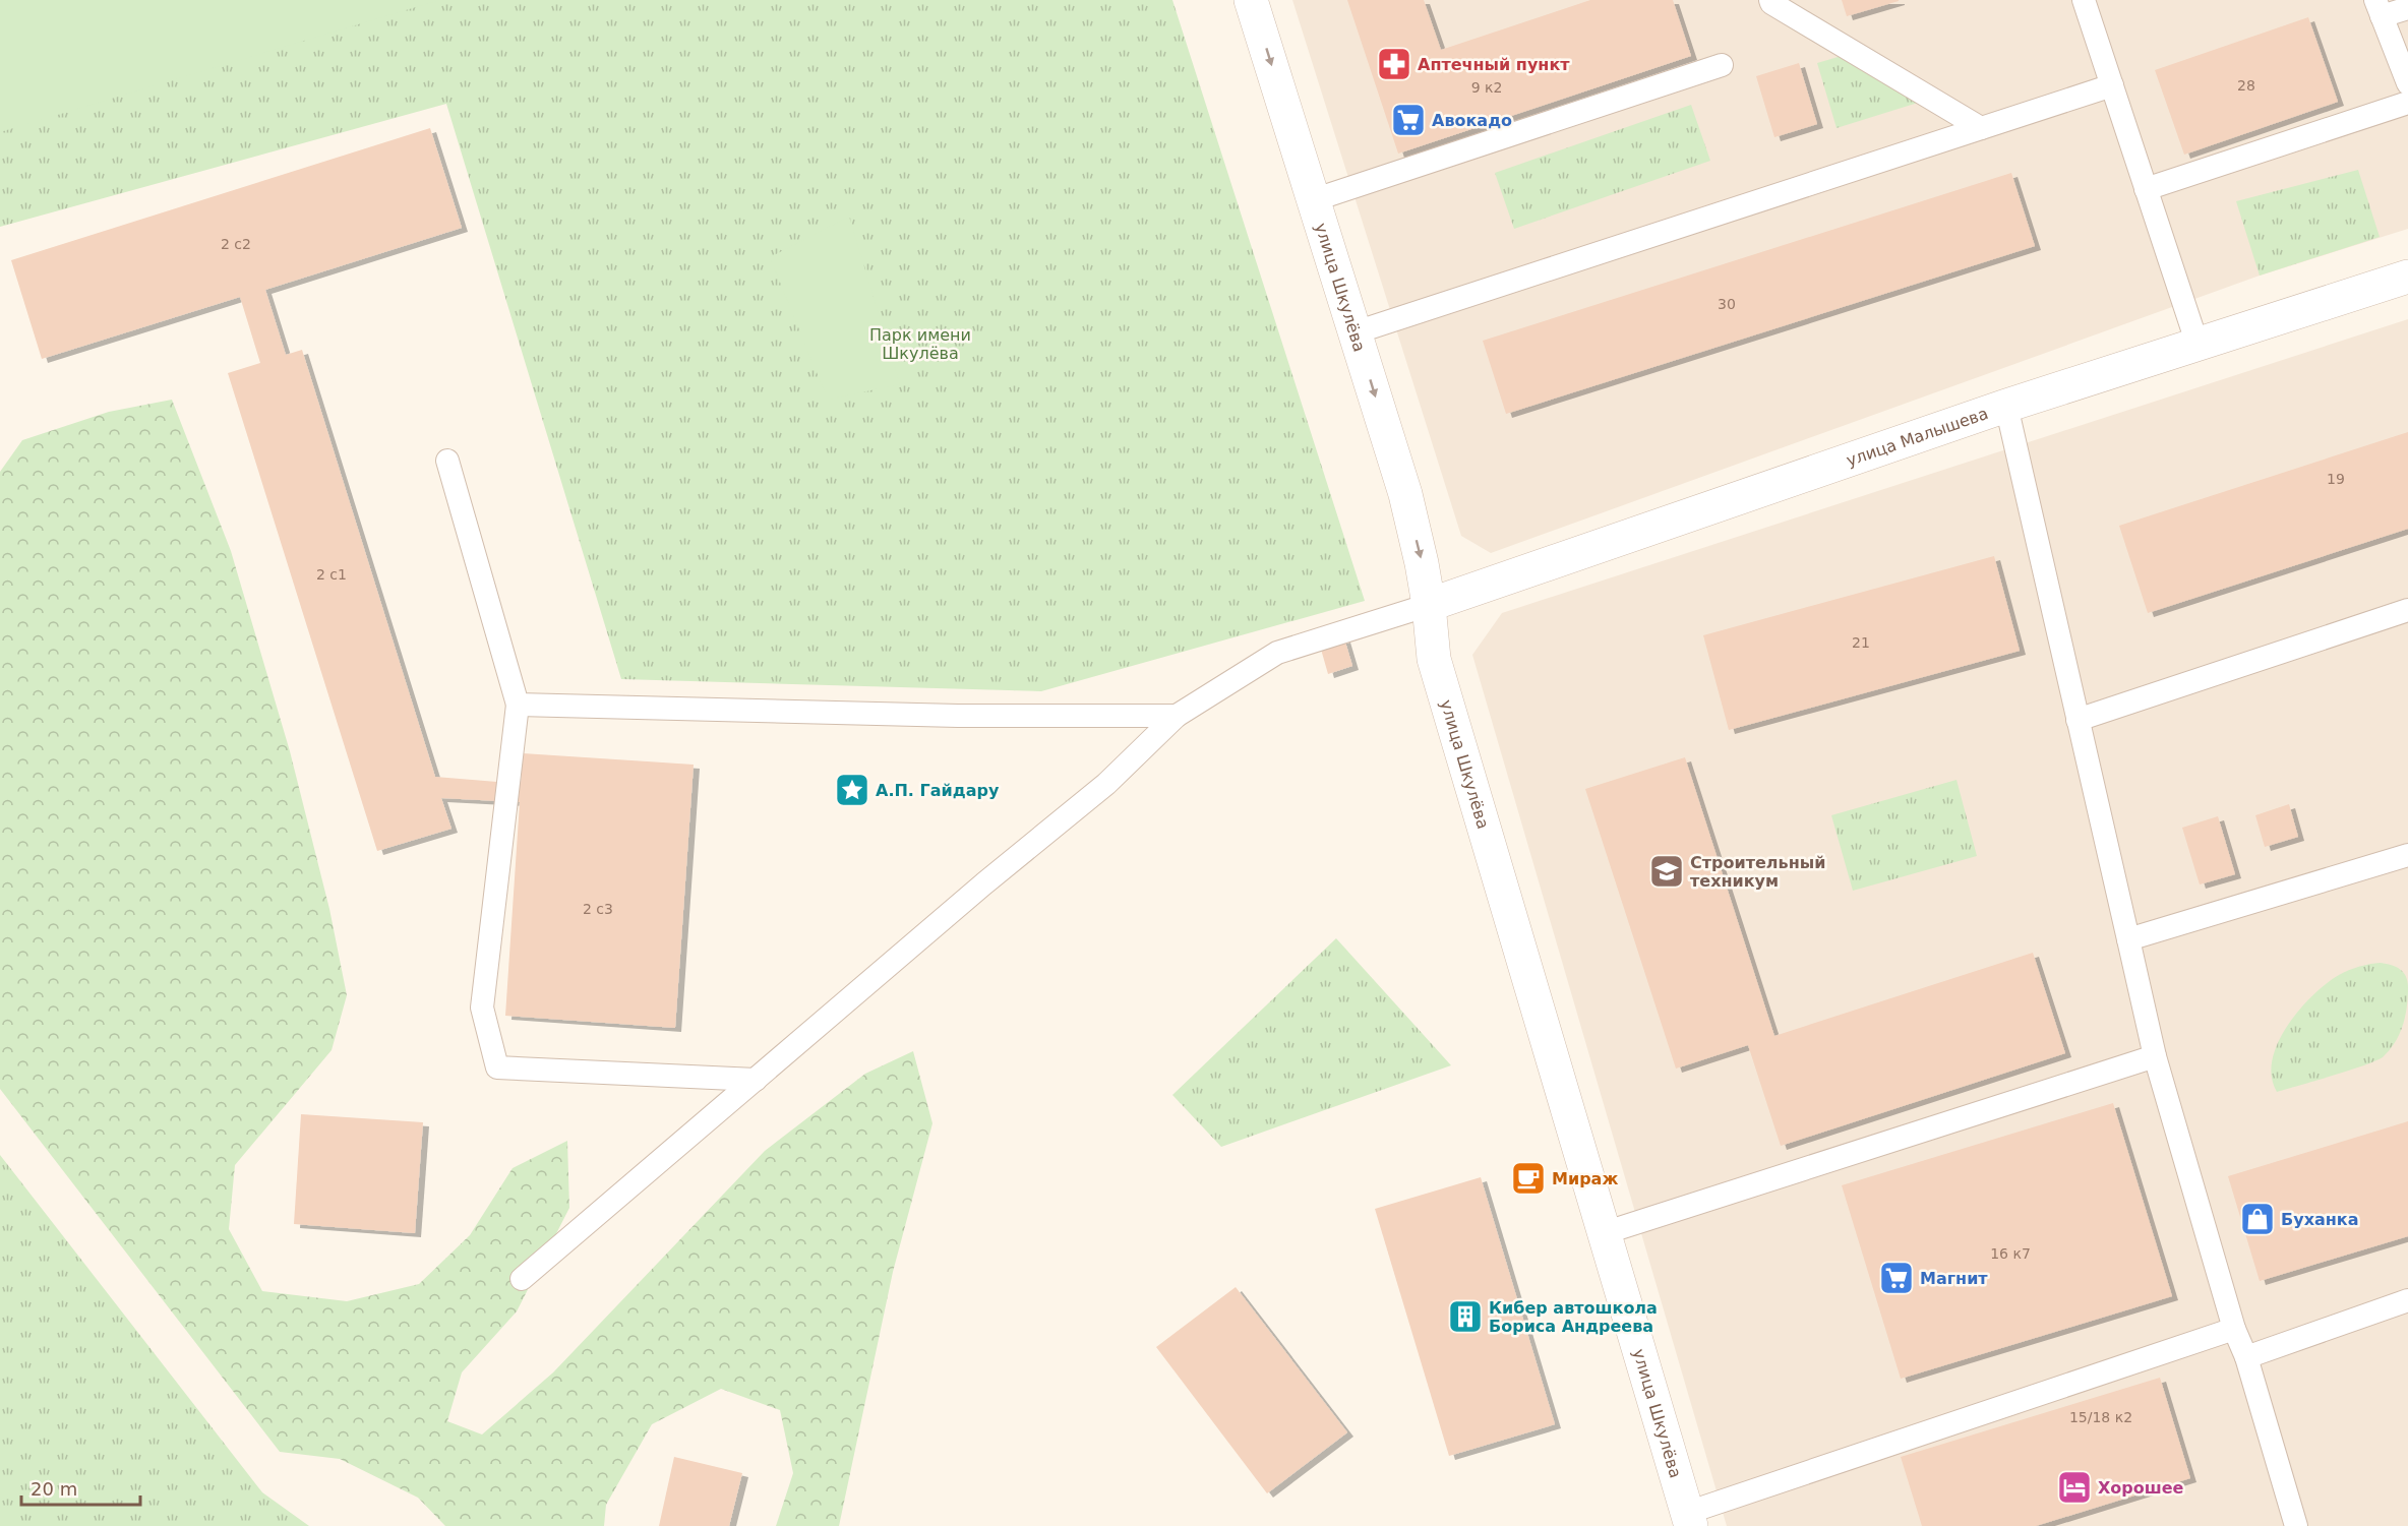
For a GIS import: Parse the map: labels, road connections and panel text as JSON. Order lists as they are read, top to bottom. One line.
{"streets":{"street":["улица Шкулёва","улица Малышева"]},"crossings":[["улица Шкулёва","улица Малышева"]],"parks":["Парк имени Шкулёва"],"places":{"pharmacy":["Аптечный пункт"],"supermarket":["Авокадо","Магнит"],"place":["А.П. Гайдару"],"school or university":["Строительный техникум"],"cafe":["Мираж"],"shop":["Буханка"],"building":["Кибер автошкола Бориса Андреева"],"hotel":["Хорошее"]},"house_numbers":["28","9 к2","2 с2","30","19","2 с1","21","2 с3","16 к7","15/18 к2"],"scale_bar":"20 m"}
